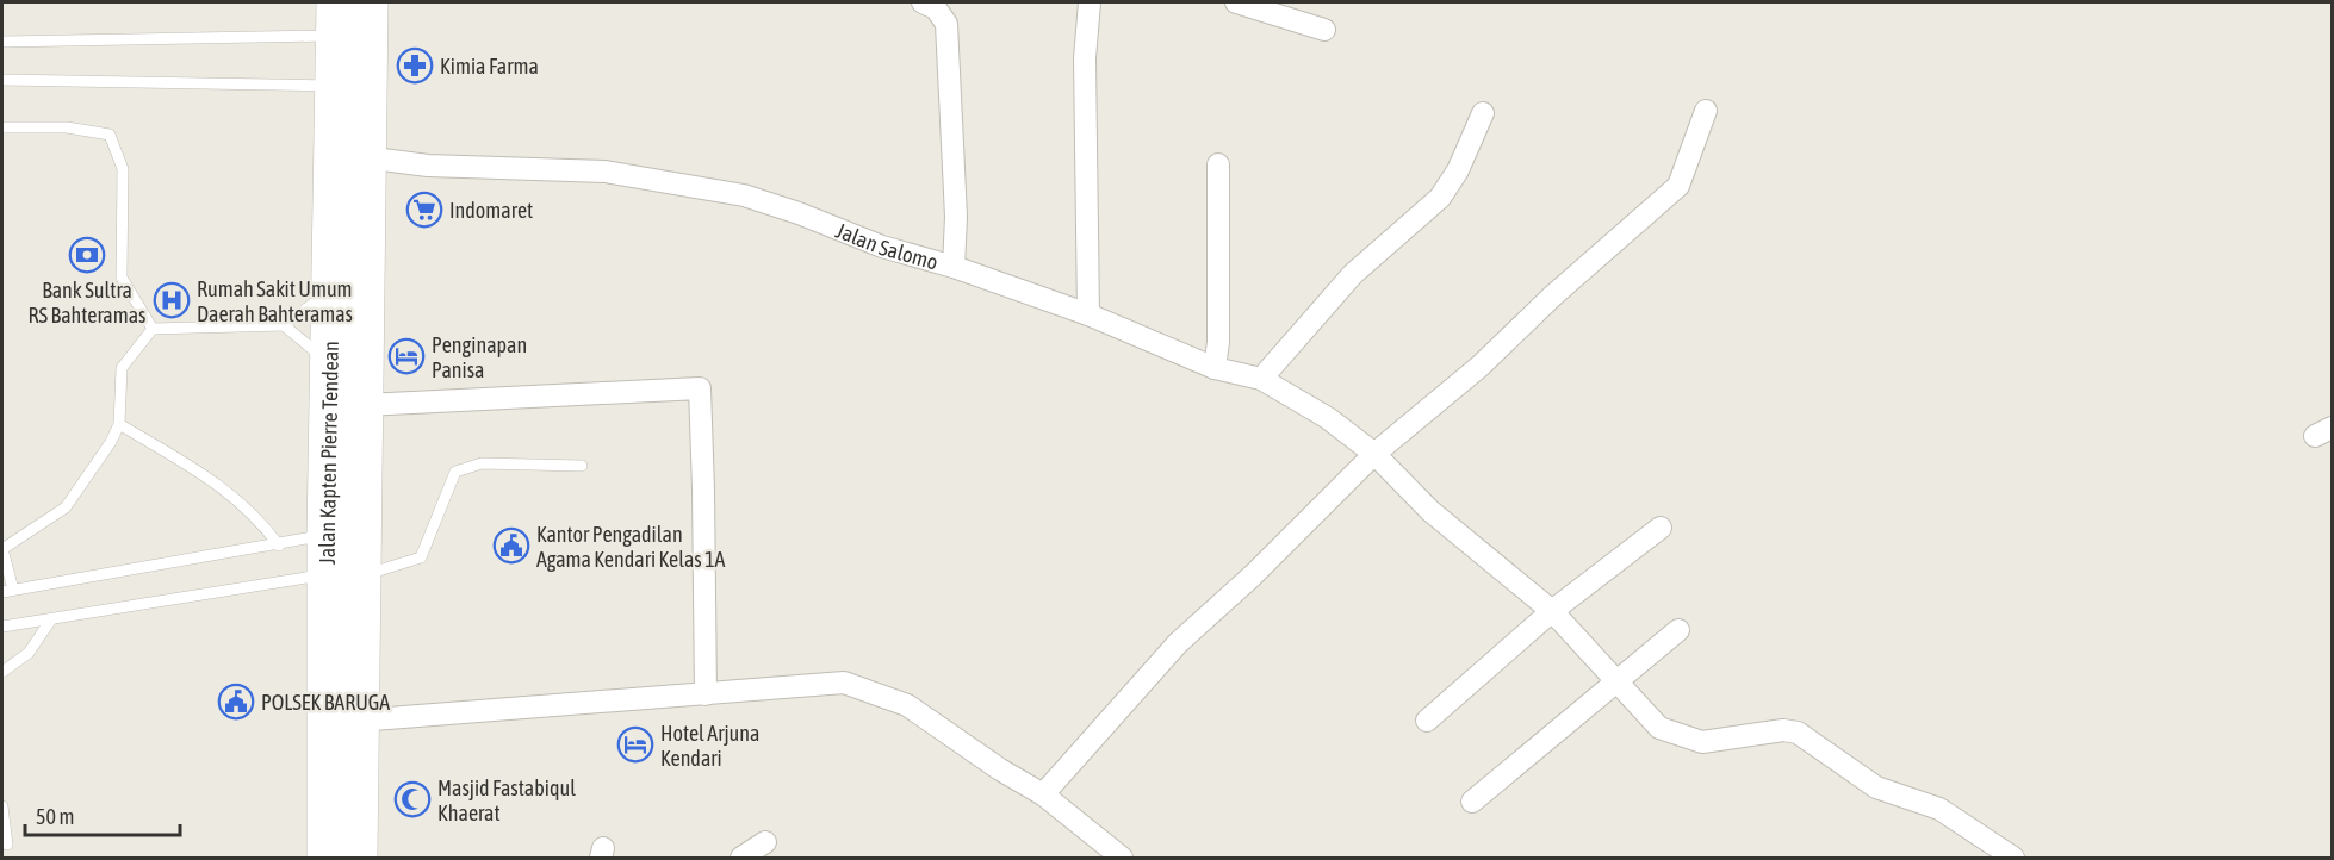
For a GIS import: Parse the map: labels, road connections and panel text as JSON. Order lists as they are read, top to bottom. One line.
{"streets":{"highway":["Jalan Kapten Pierre Tendean"],"street":["Jalan Salomo"]},"crossings":[["Jalan Salomo","Jalan Kapten Pierre Tendean"]],"places":{"pharmacy":["Kimia Farma"],"supermarket":["Indomaret"],"bank":["Bank Sultra RS Bahteramas"],"hospital":["Rumah Sakit Umum Daerah Bahteramas"],"hotel":["Penginapan Panisa","Hotel Arjuna Kendari"],"public building":["Kantor Pengadilan Agama Kendari Kelas 1A","POLSEK BARUGA"],"mosque":["Masjid Fastabiqul Khaerat"]},"scale_bar":"50 m"}
